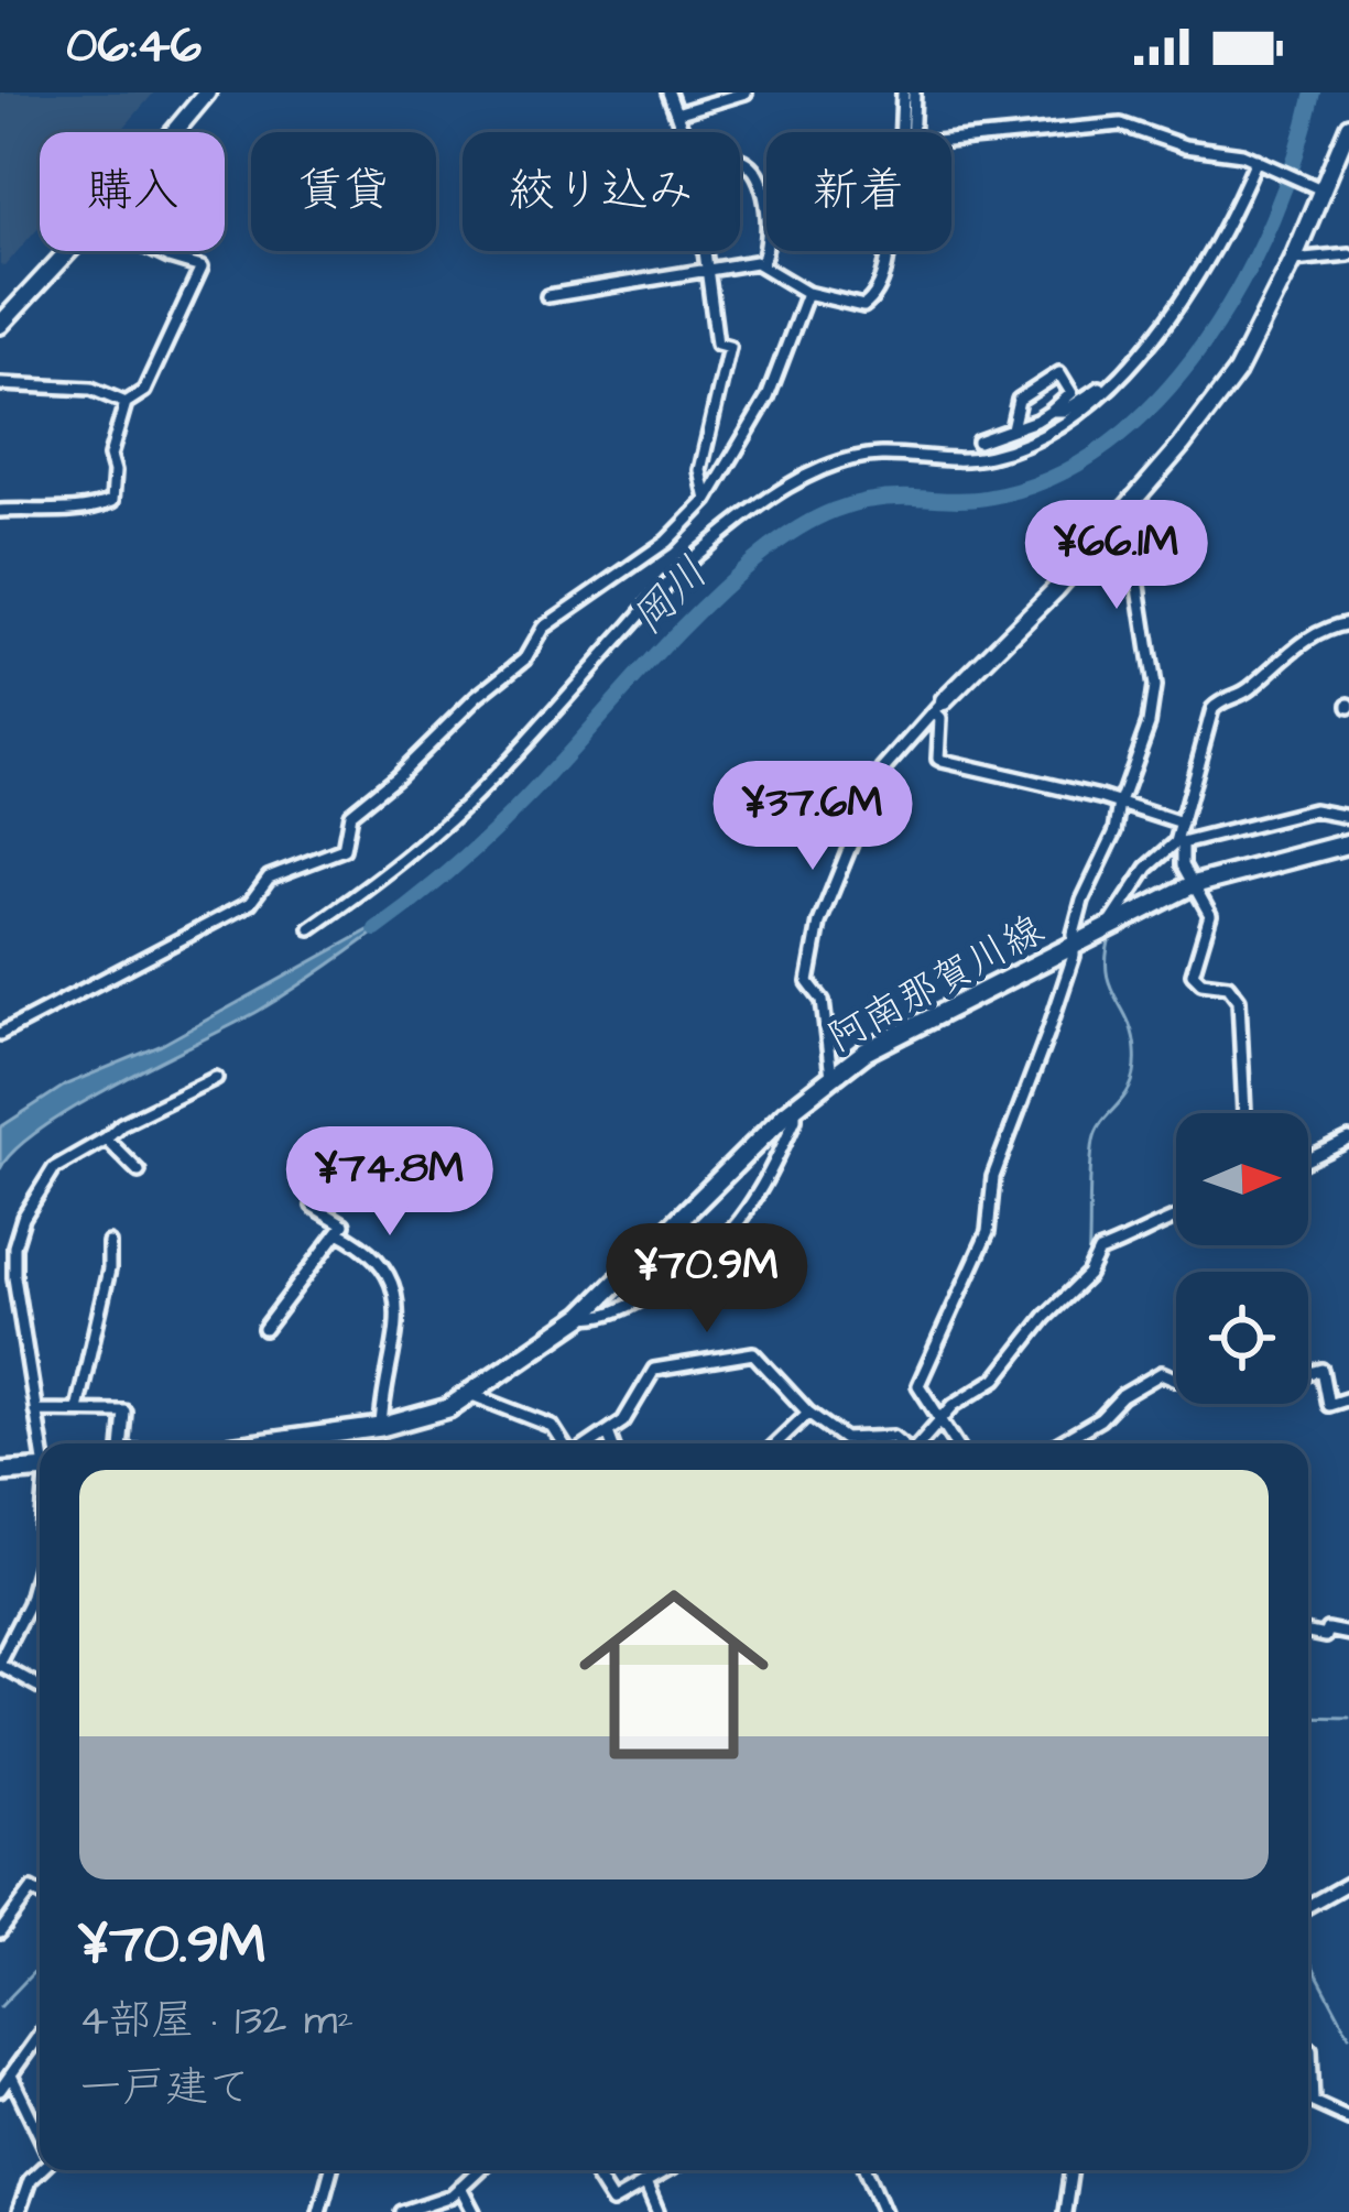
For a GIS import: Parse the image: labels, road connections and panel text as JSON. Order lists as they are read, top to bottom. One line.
{"streets":{"main road":["阿南那賀川線"]},"water":["岡川"],"north":"right","page":{"status":"06:46","chip":["購入","賃貸","絞り込み","新着"],"price":["¥66.1M","¥37.6M","¥74.8M","¥70.9M"],"list":[{"name":"¥70.9M","note":"4部屋 · 132 m² · 一戸建て"}]}}
